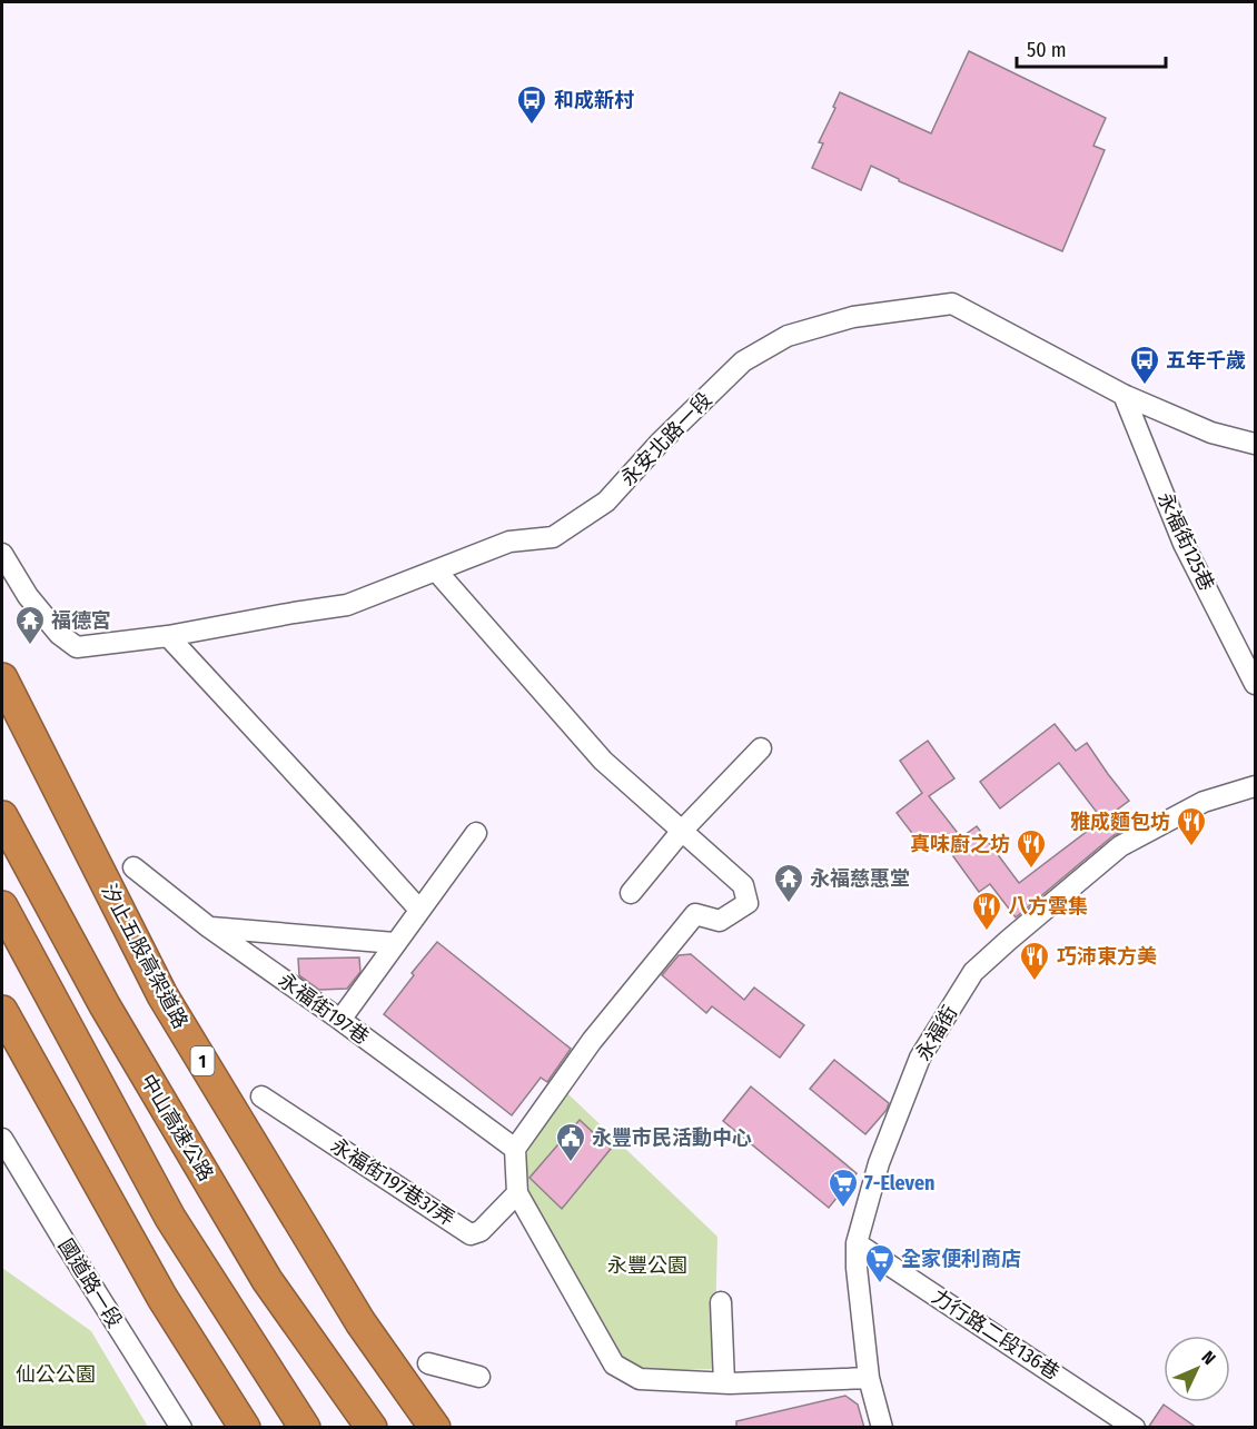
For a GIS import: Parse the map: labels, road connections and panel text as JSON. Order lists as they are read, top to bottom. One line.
{"streets":{"highway":["汐止五股高架道路","1","中山高速公路"],"street":["永安北路一段","永福街125巷","永福街197巷","永福街","永福街197巷37弄","國道路一段","力行路二段136巷"]},"crossings":[["永安北路一段","永福街125巷"],["永福街","力行路二段136巷"]],"parks":["永豐公園","仙公公園"],"places":{"bus stop":["和成新村","五年千歲"],"temple":["福德宮","永福慈惠堂"],"restaurant":["雅成麵包坊","真味廚之坊","八方雲集","巧沛東方美"],"public building":["永豐市民活動中心"],"supermarket":["7-Eleven","全家便利商店"]},"scale_bar":"50 m","north":"top right"}
